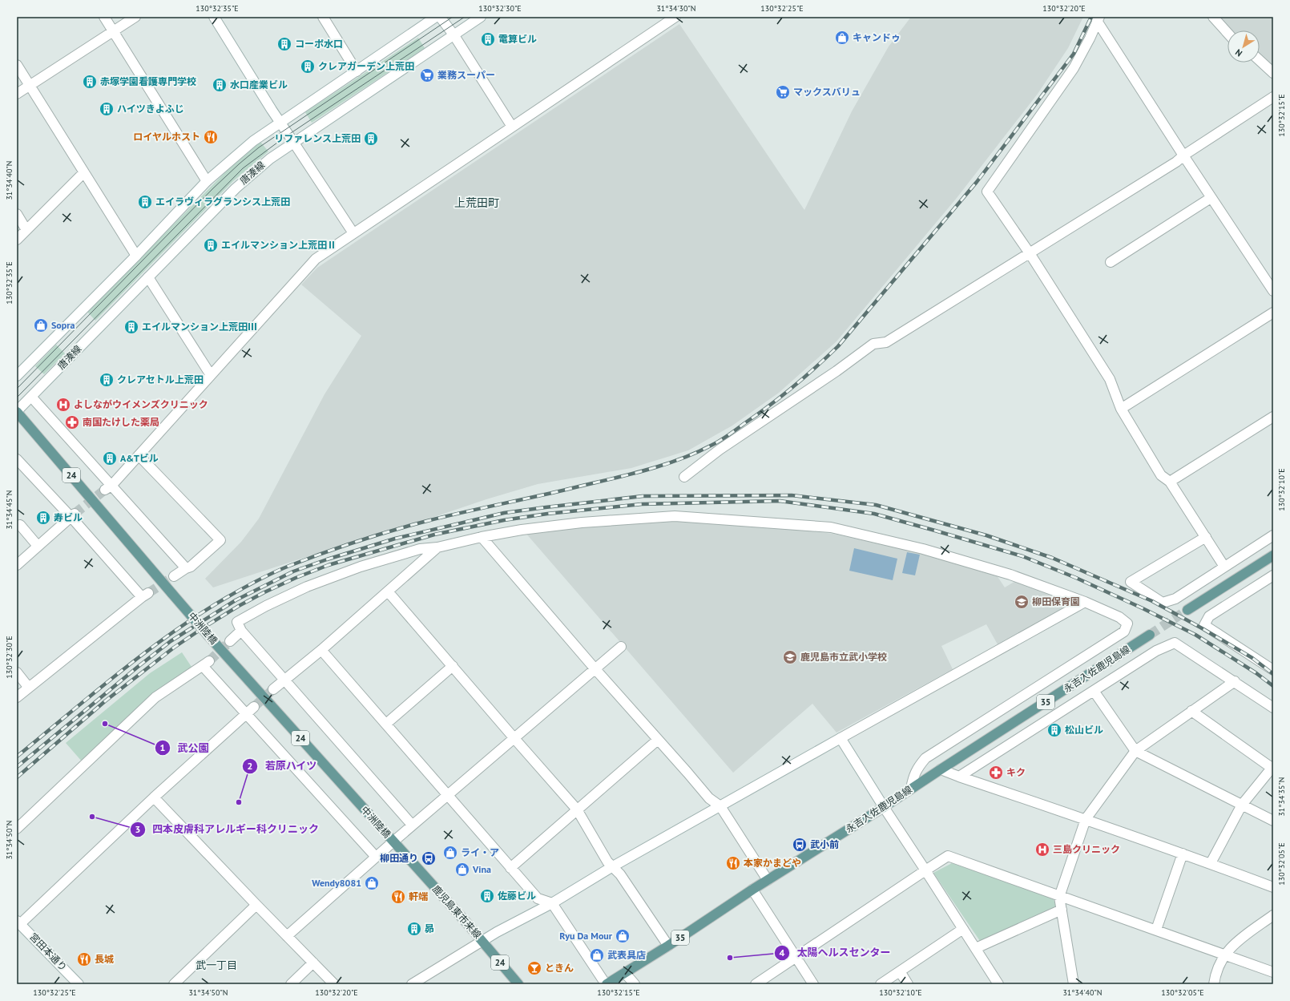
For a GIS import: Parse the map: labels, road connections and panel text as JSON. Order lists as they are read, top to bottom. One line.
{"streets":{"main road":["24","中洲陸橋","永吉入佐鹿児島線","35","鹿児島東市来線"],"street":["唐湊線","宮田本通り"]},"crossings":[["唐湊線","中洲陸橋"],["中洲陸橋","鹿児島東市来線"]],"districts":["上荒田町","武一丁目"],"places":{"shop":["キャンドゥ","Sopra","ライ・ア","Vina","Wendy8081","Ryu Da Mour","武表具店"],"building":["電算ビル","コーポ水口","クレアガーデン上荒田","赤塚学園看護専門学校","水口産業ビル","ハイツきよふじ","リファレンス上荒田","エイラヴィラグランシス上荒田","エイルマンション上荒田Ⅱ","エイルマンション上荒田Ⅲ","クレアセトル上荒田","A&Tビル","寿ビル","松山ビル","佐藤ビル","昴"],"supermarket":["業務スーパー","マックスバリュ"],"restaurant":["ロイヤルホスト","本家かまどや","軒端","長城"],"hospital":["よしながウイメンズクリニック","三島クリニック"],"pharmacy":["南国たけした薬局","キク"],"school or university":["柳田保育園","鹿児島市立武小学校"],"other":["武公園","若原ハイツ","四本皮膚科アレルギー科クリニック","太陽ヘルスセンター"],"bus stop":["武小前","柳田通り"],"bar":["ときん"]},"north":"bottom left","coordinates":["130°32'35\"E","130°32'30\"E","31°34'30\"N","130°32'25\"E","130°32'20\"E","130°32'15\"E","31°34'40\"N","130°32'10\"E","31°34'45\"N","31°34'35\"N","31°34'50\"N","130°32'05\"E"]}
